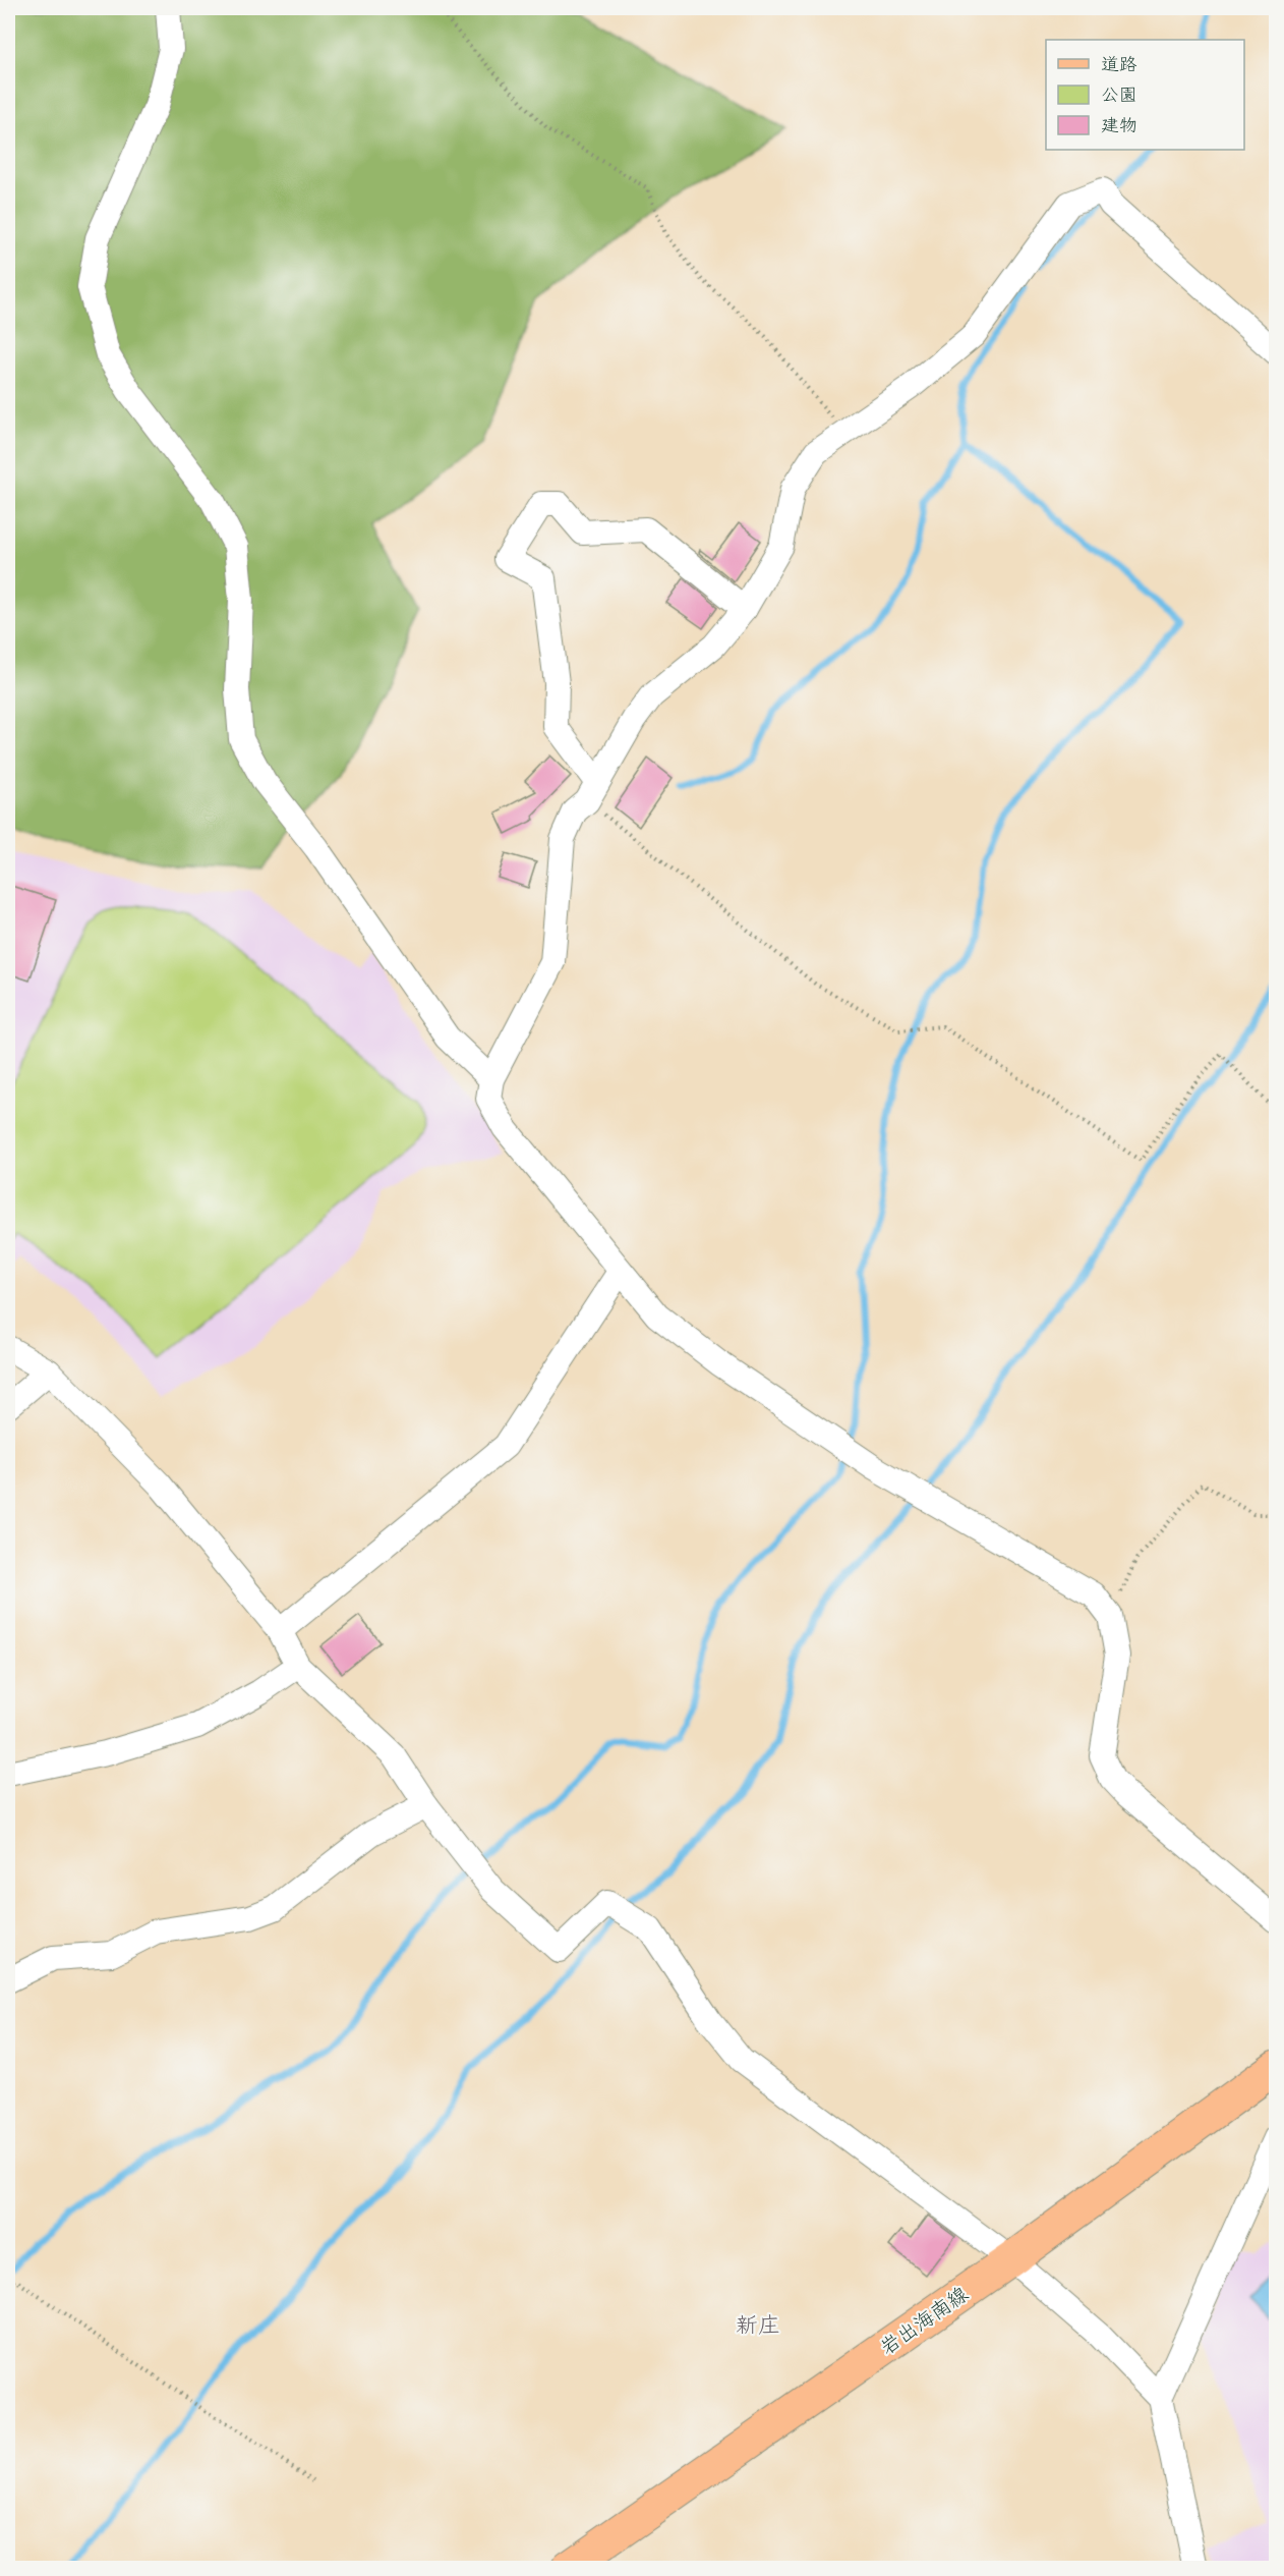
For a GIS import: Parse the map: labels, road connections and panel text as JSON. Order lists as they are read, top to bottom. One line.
{"streets":{"main road":["岩出海南線"]},"districts":["新庄"],"legend":["道路","公園","建物"]}
